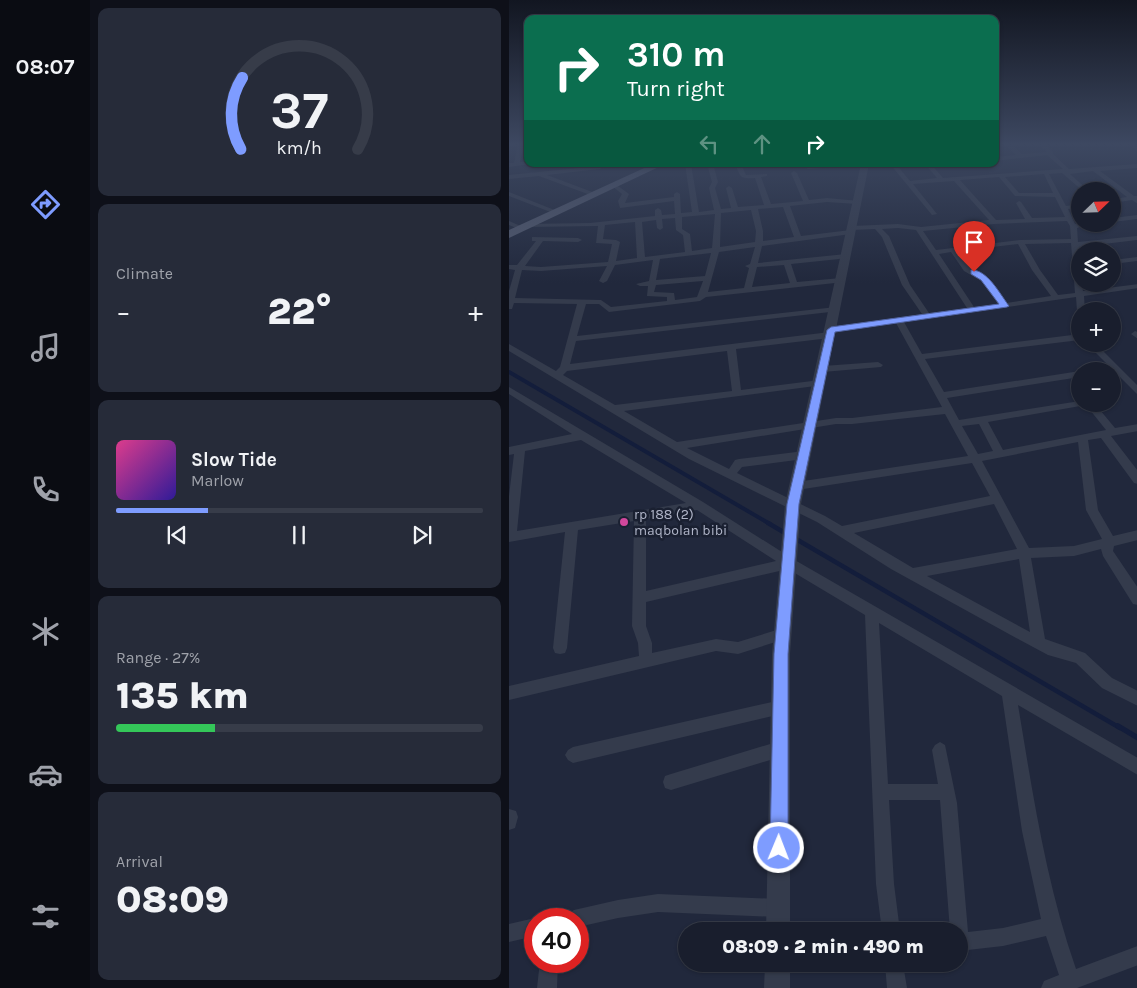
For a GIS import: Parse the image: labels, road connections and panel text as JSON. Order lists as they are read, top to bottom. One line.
{"places":["rp 188 (2) maqbolan bibi"],"north":"top right","page":{"tabs":"08:07","turn":["310 m","Turn right"],"map_buttons":["+","−"],"tile":["Climate",["Range · 27%","135 km"],["Arrival","08:09"]],"heat":["−","22°","+"],"song":["Slow Tide","Marlow"],"limit":"40","trip":"08:09 · 2 min · 490 m","gauge":["37","km/h"]}}
